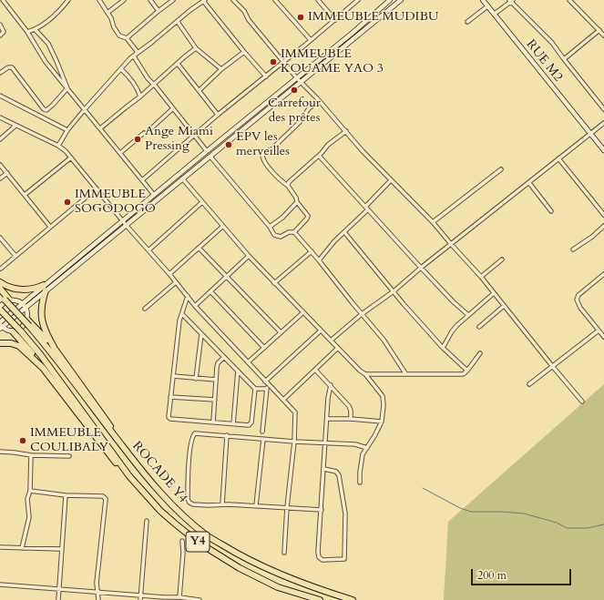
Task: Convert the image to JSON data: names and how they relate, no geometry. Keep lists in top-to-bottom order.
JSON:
{
  "streets": {
    "highway": ["ROCADE Y4", "Y4"],
    "main road": ["RUE M2"]
  },
  "places": [
    "IMMEUBLE MUDIBU",
    "IMMEUBLE KOUAME YAO 3",
    "Carrefour des prêtes",
    "Ange Miami Pressing",
    "EPV les merveilles",
    "IMMEUBLE SOGODOGO",
    "IMMEUBLE COULIBALY"
  ],
  "scale_bar": "200 m"
}
